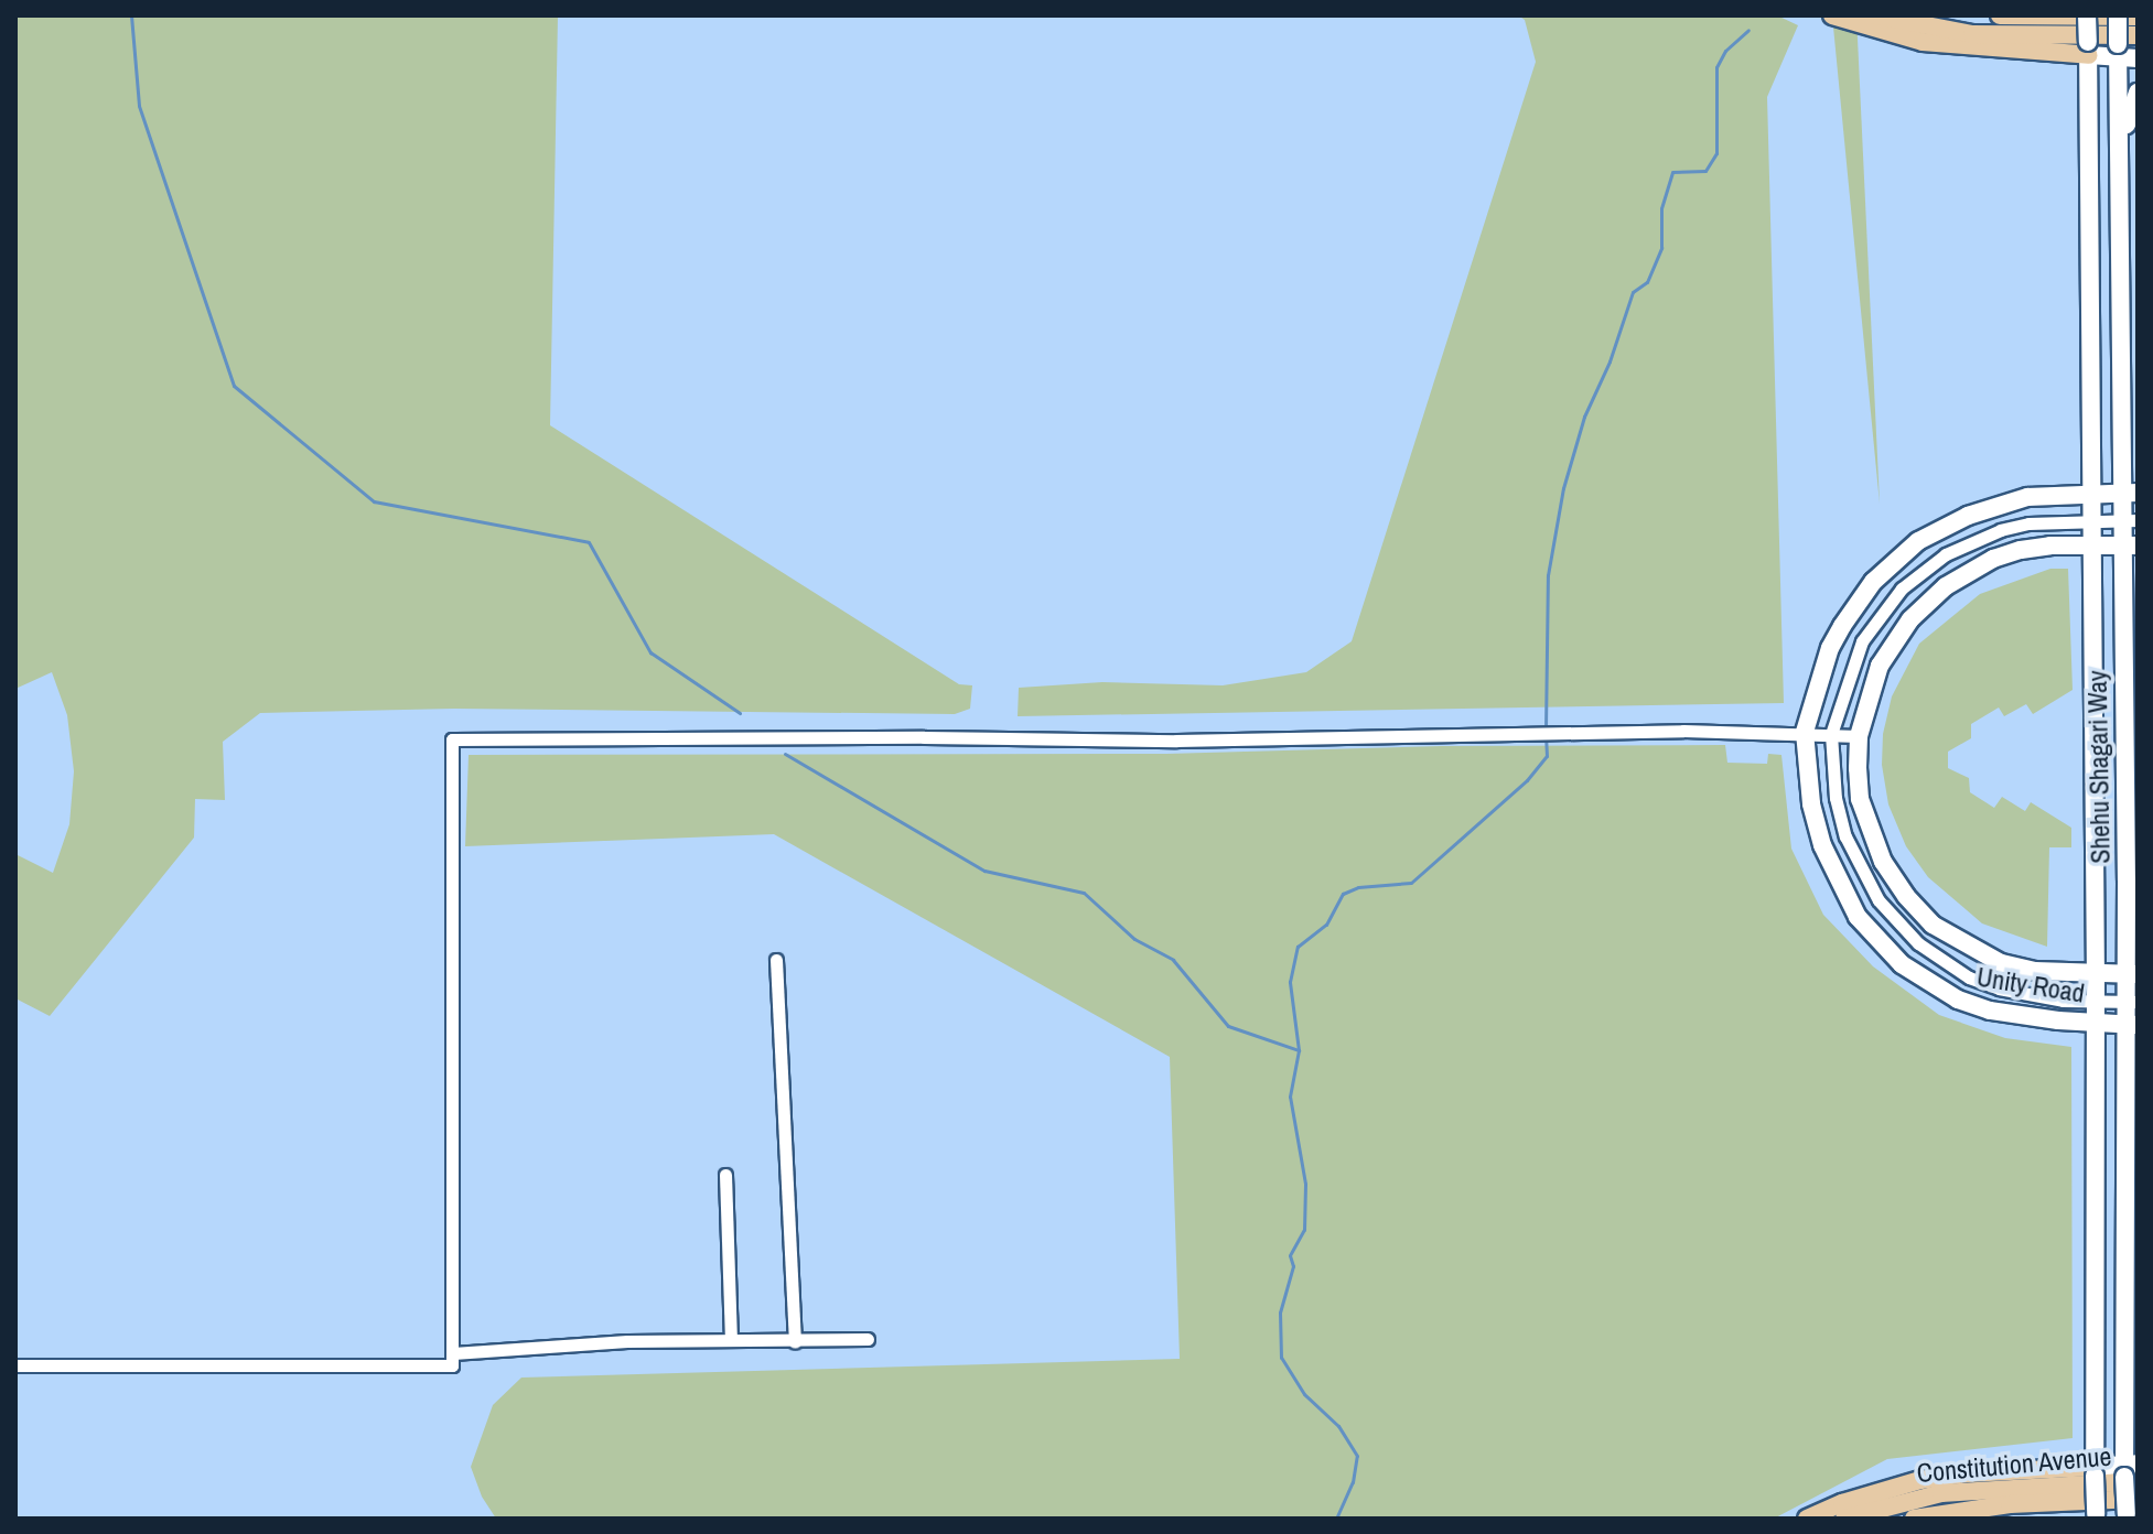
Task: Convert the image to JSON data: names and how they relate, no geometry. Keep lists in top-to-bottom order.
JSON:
{
  "streets": {
    "main road": ["Shehu Shagari Way", "Unity Road", "Constitution Avenue"]
  },
  "crossings": [
    ["Shehu Shagari Way", "Unity Road"],
    ["Shehu Shagari Way", "Constitution Avenue"]
  ]
}
